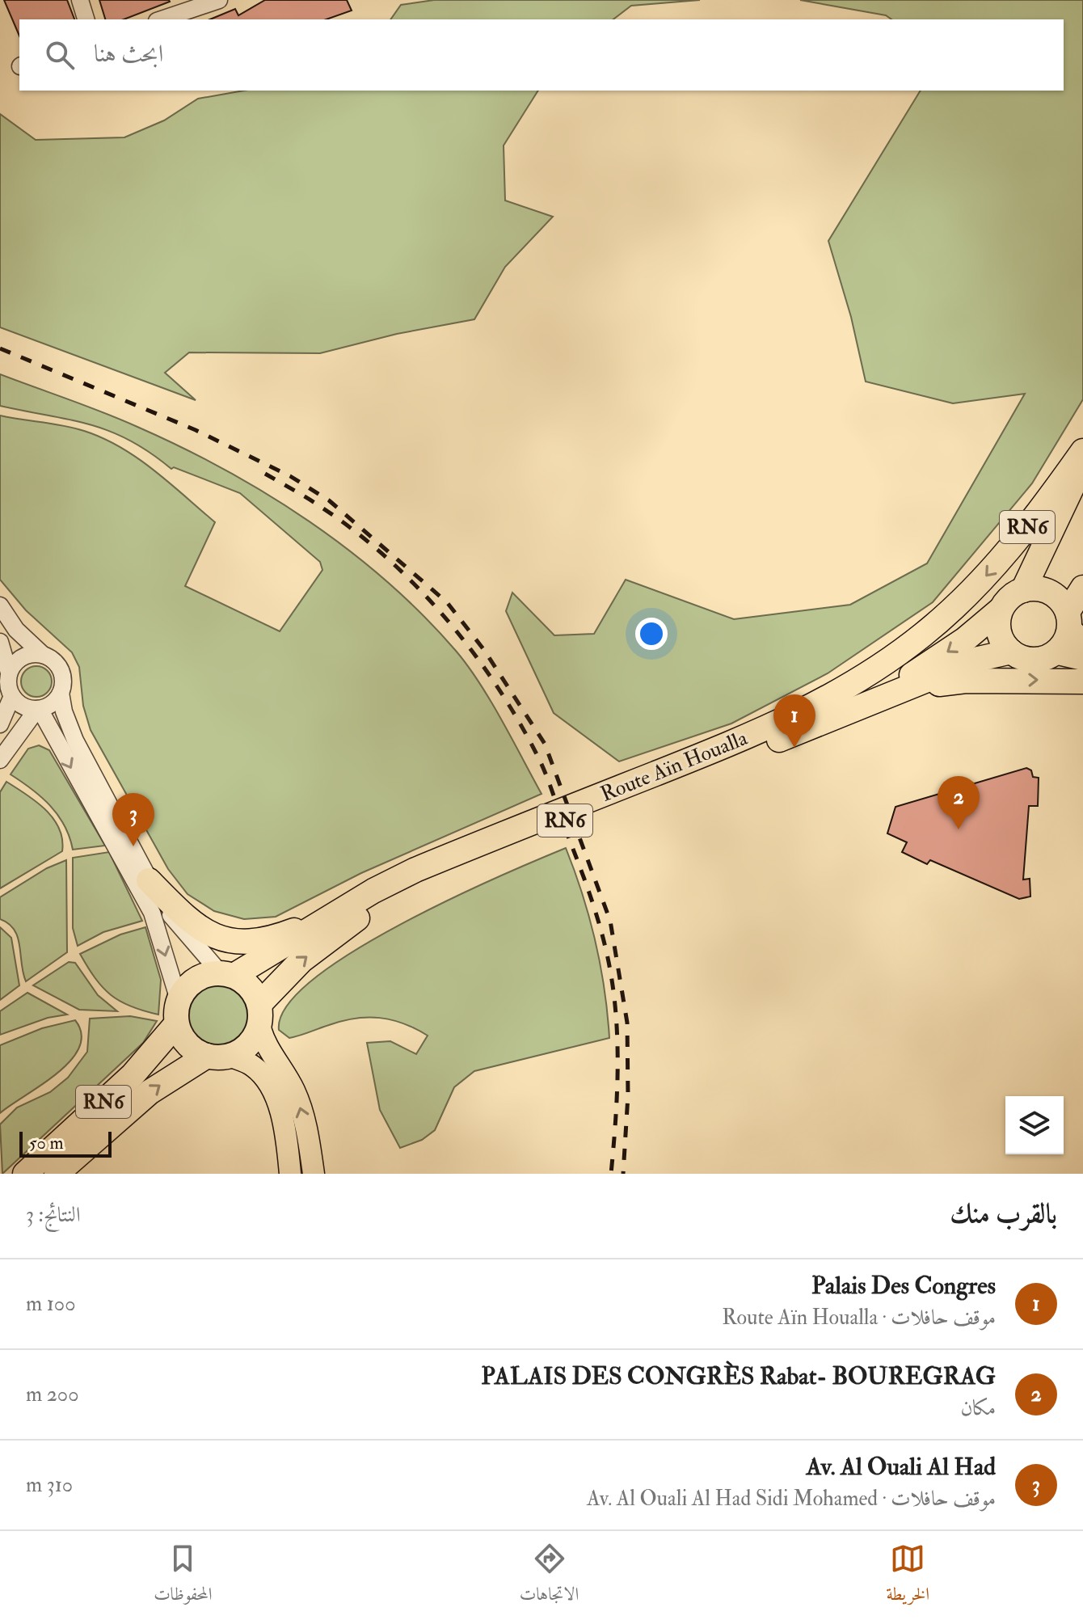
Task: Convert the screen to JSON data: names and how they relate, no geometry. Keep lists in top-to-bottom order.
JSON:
{
  "streets": {
    "highway": ["RN6", "Route Aïn Houalla"]
  },
  "crossings": [
    ["RN6", "Route Aïn Houalla"]
  ],
  "scale_bar": "50 m",
  "page": {
    "search": "ابحث هنا",
    "pins": ["1", "2", "3"],
    "scale": "50 m",
    "heading": ["بالقرب منك", "النتائج: 3"],
    "list": [
      {
        "mark": "1",
        "name": "Palais Des Congres",
        "note": "موقف حافلات · Route Aïn Houalla",
        "value": "100 m"
      },
      {
        "mark": "2",
        "name": "PALAIS DES CONGRÈS Rabat- BOUREGRAG",
        "note": "مكان",
        "value": "200 m"
      },
      {
        "mark": "3",
        "name": "Av. Al Ouali Al Had",
        "note": "موقف حافلات · Av. Al Ouali Al Had Sidi Mohamed",
        "value": "310 m"
      }
    ],
    "nav": ["الخريطة", "الاتجاهات", "المحفوظات"]
  }
}
